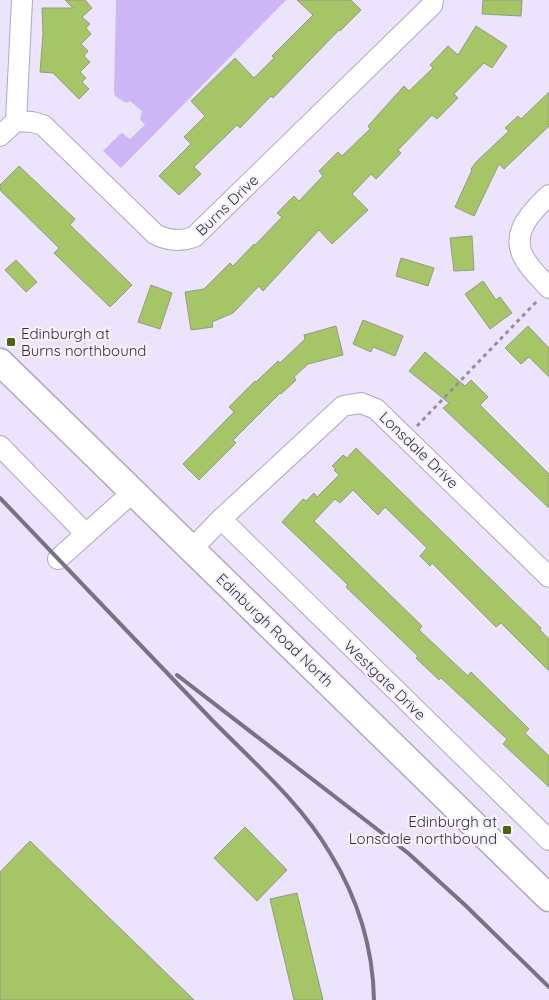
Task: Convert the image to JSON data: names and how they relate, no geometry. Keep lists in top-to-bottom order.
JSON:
{
  "streets": {
    "main road": ["Edinburgh Road North"],
    "street": ["Burns Drive", "Lonsdale Drive", "Westgate Drive"]
  },
  "crossings": [
    ["Lonsdale Drive", "Edinburgh Road North"],
    ["Lonsdale Drive", "Westgate Drive"]
  ],
  "places": {
    "transit": ["Edinburgh at Burns northbound", "Edinburgh at Lonsdale northbound"]
  }
}
